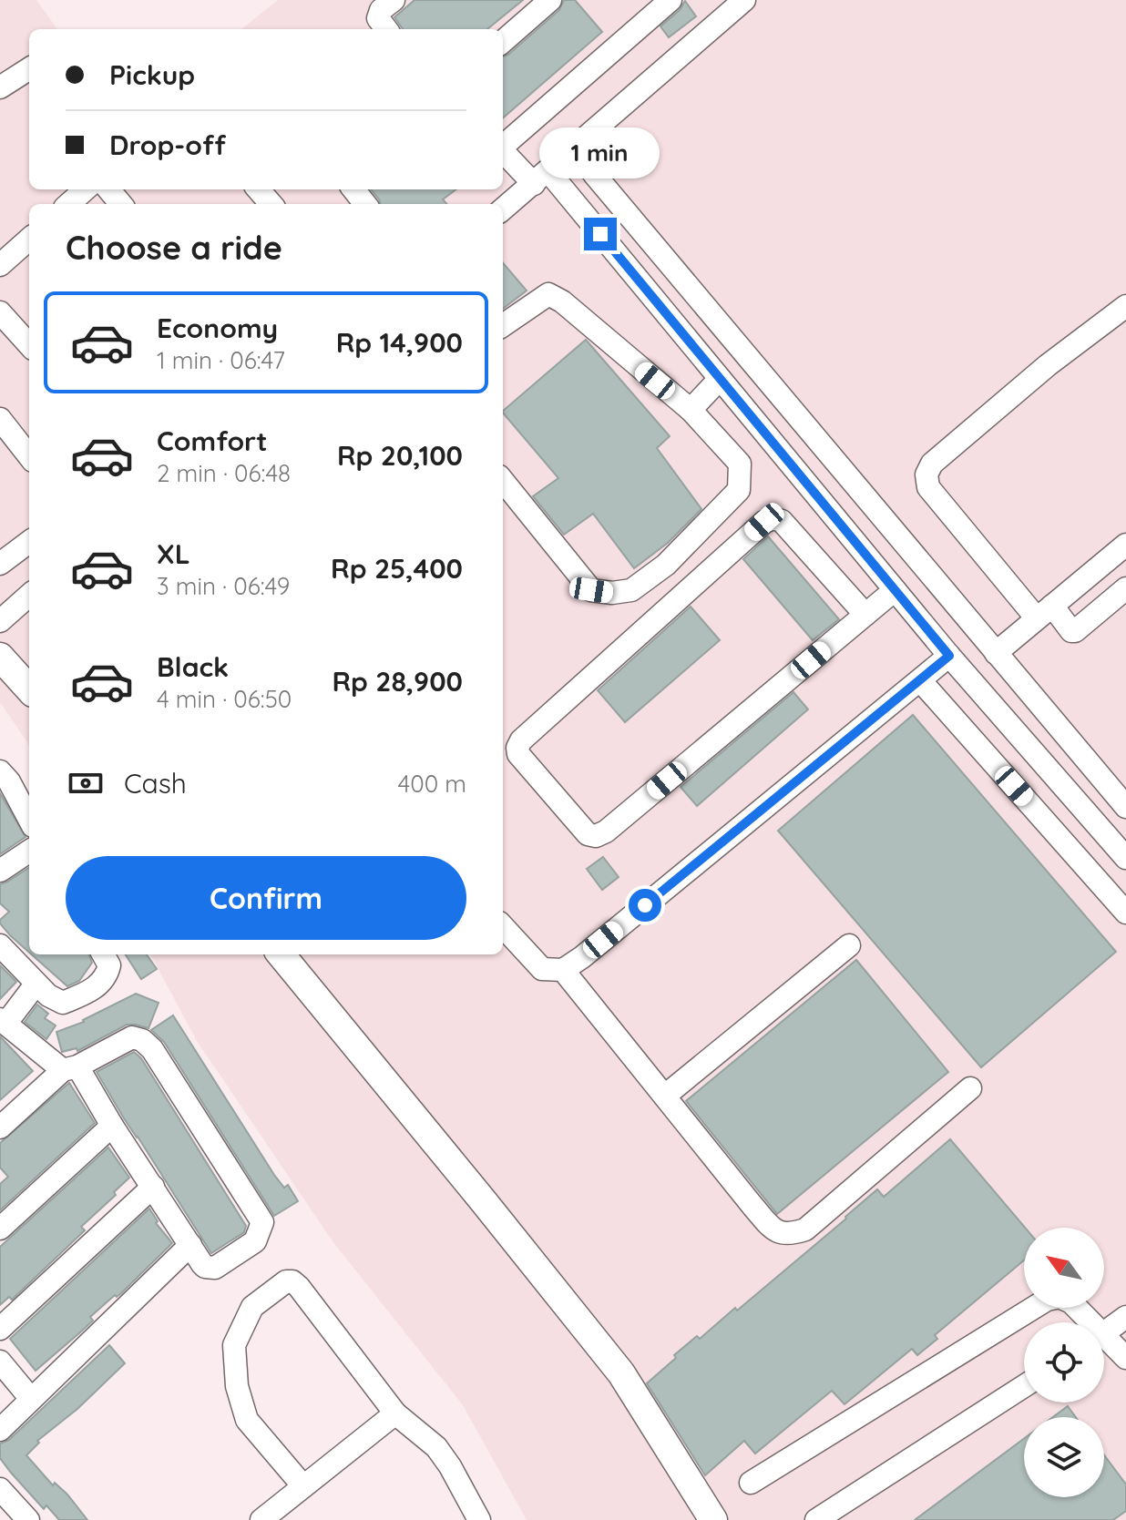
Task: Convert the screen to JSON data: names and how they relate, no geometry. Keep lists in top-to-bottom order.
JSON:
{
  "north": "top left",
  "page": {
    "banner": ["Pickup", "Drop-off"],
    "bubble": "1 min",
    "heading": "Choose a ride",
    "list": [
      {
        "name": "Economy",
        "note": "1 min · 06:47",
        "value": "Rp 14,900"
      },
      {
        "name": "Comfort",
        "note": "2 min · 06:48",
        "value": "Rp 20,100"
      },
      {
        "name": "XL",
        "note": "3 min · 06:49",
        "value": "Rp 25,400"
      },
      {
        "name": "Black",
        "note": "4 min · 06:50",
        "value": "Rp 28,900"
      }
    ],
    "pay": ["Cash", "400 m"],
    "buttons": "Confirm"
  }
}
